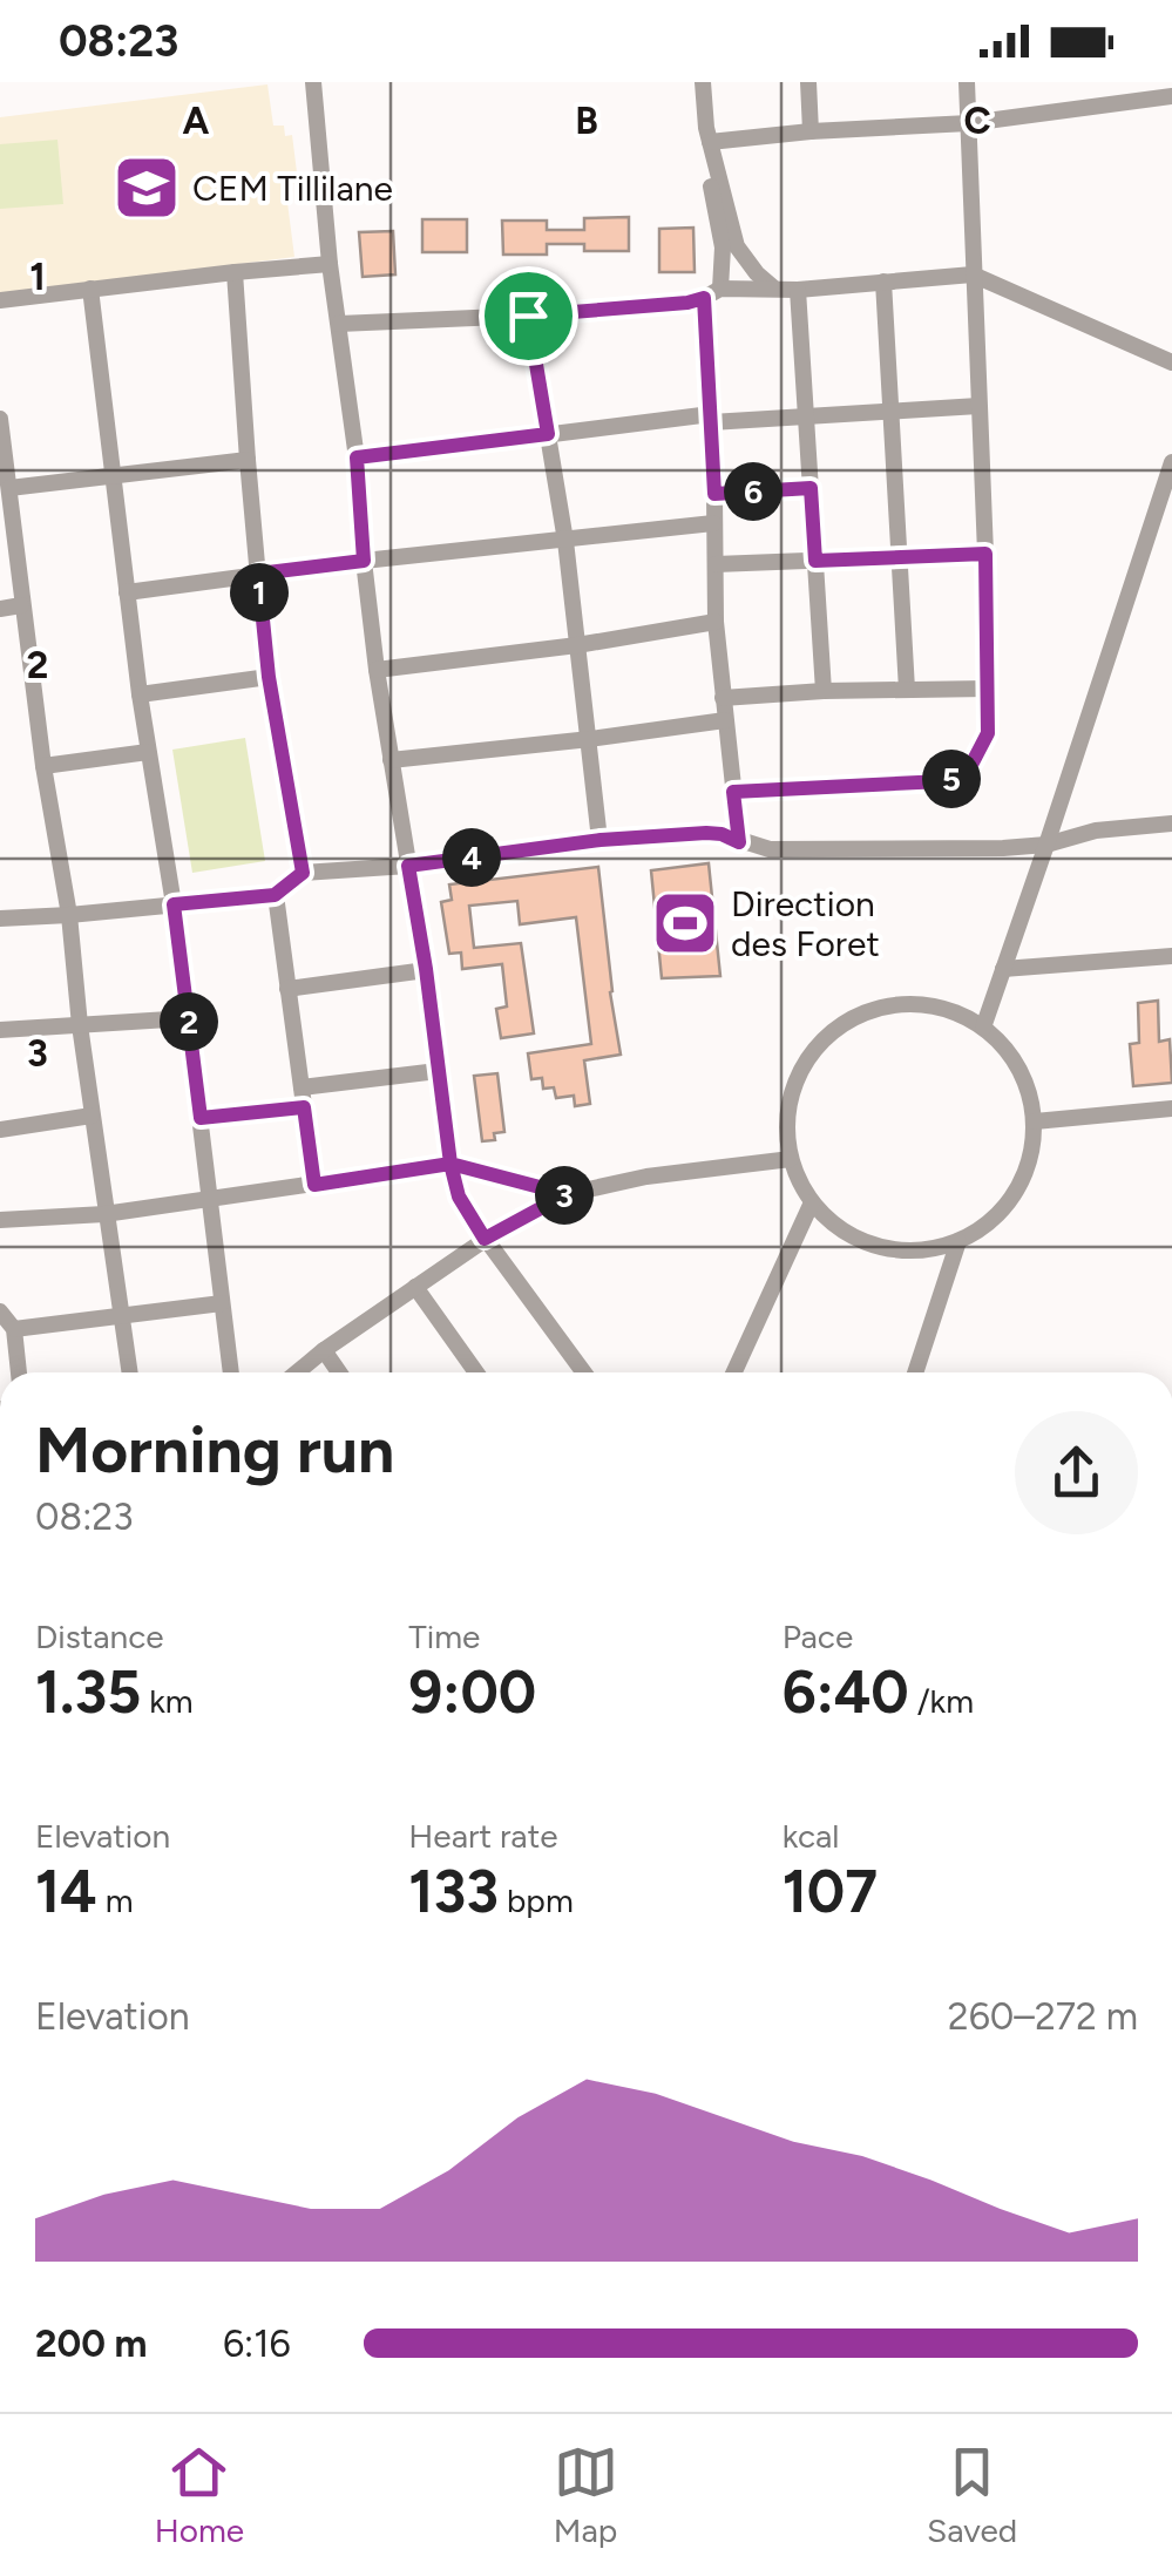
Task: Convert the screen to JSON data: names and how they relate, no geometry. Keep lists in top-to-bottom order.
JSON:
{
  "places": {
    "school or university": ["CEM Tillilane"],
    "sports": ["Direction des Foret"]
  },
  "page": {
    "status": "08:23",
    "pins": [
      "6",
      "1",
      "5",
      "4",
      "2",
      "3"
    ],
    "heading": ["Morning run", "08:23"],
    "stats": [
      ["Distance", "1.35 km"],
      ["Time", "9:00"],
      ["Pace", "6:40 /km"],
      ["Elevation", "14 m"],
      ["Heart rate", "133 bpm"],
      ["kcal", "107"]
    ],
    "chart": ["Elevation", "260–272 m"],
    "list": [
      {
        "name": "200 m",
        "note": "6:16"
      }
    ],
    "tabs": ["Home", "Map", "Saved"]
  },
  "grid": {
    "columns": ["A", "B", "C"],
    "rows": ["1", "2", "3"]
  }
}
